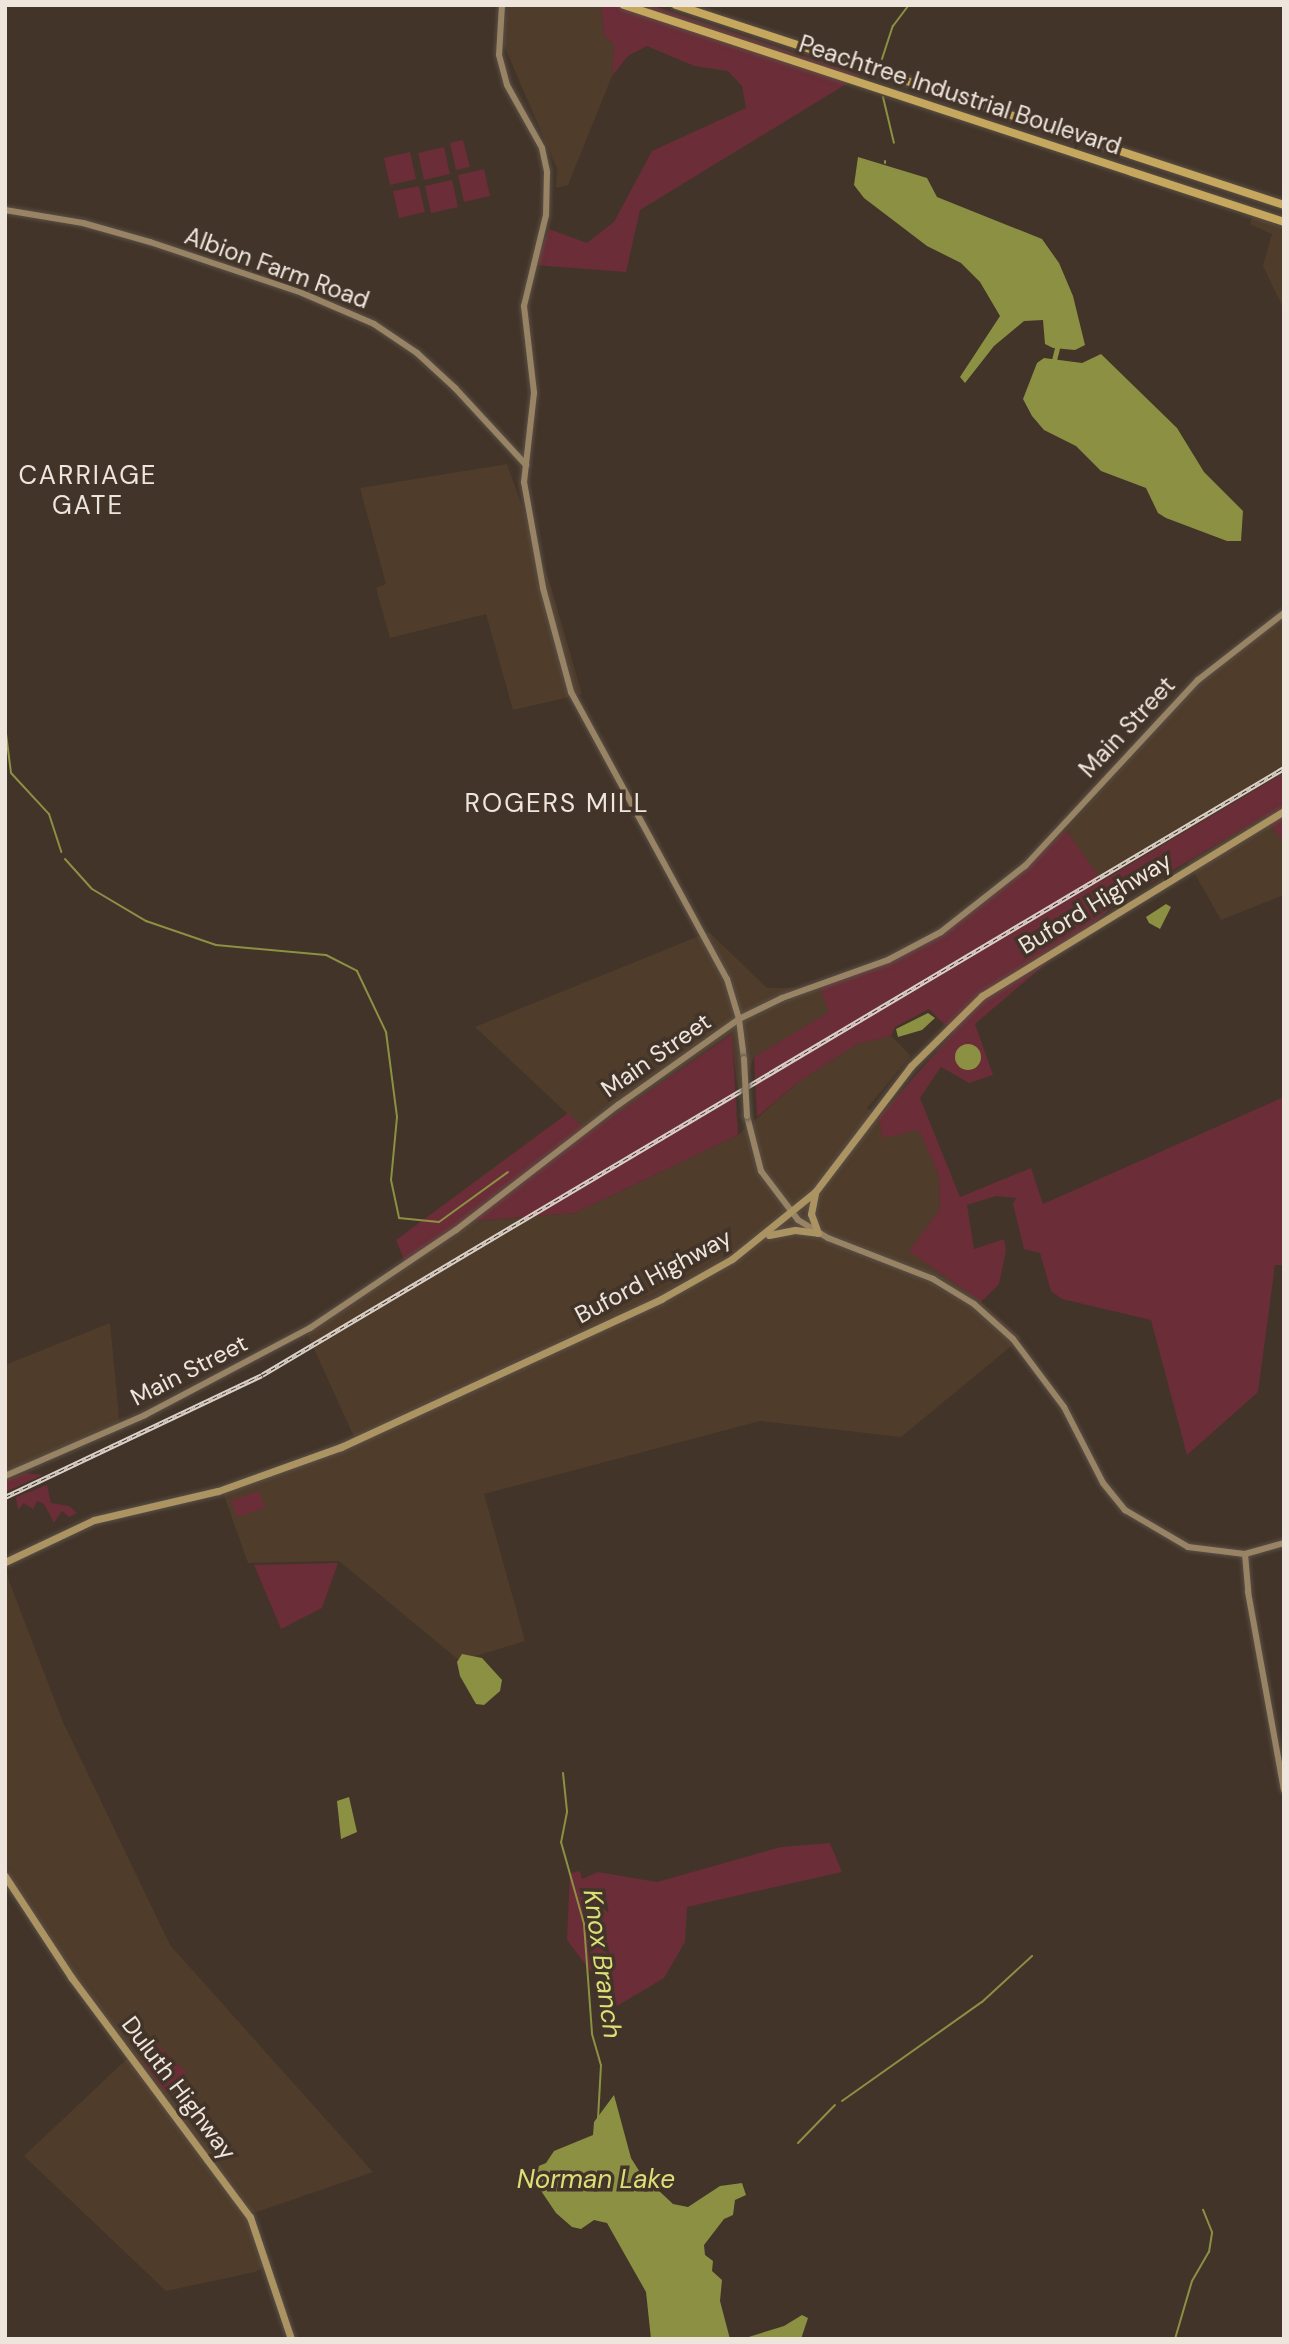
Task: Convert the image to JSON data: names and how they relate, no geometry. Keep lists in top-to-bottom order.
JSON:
{
  "streets": {
    "highway": ["Peachtree Industrial Boulevard"],
    "main road": ["Buford Highway", "Duluth Highway"],
    "street": ["Albion Farm Road", "Main Street"]
  },
  "districts": ["CARRIAGE GATE", "ROGERS MILL"],
  "water": ["Knox Branch", "Norman Lake"]
}
